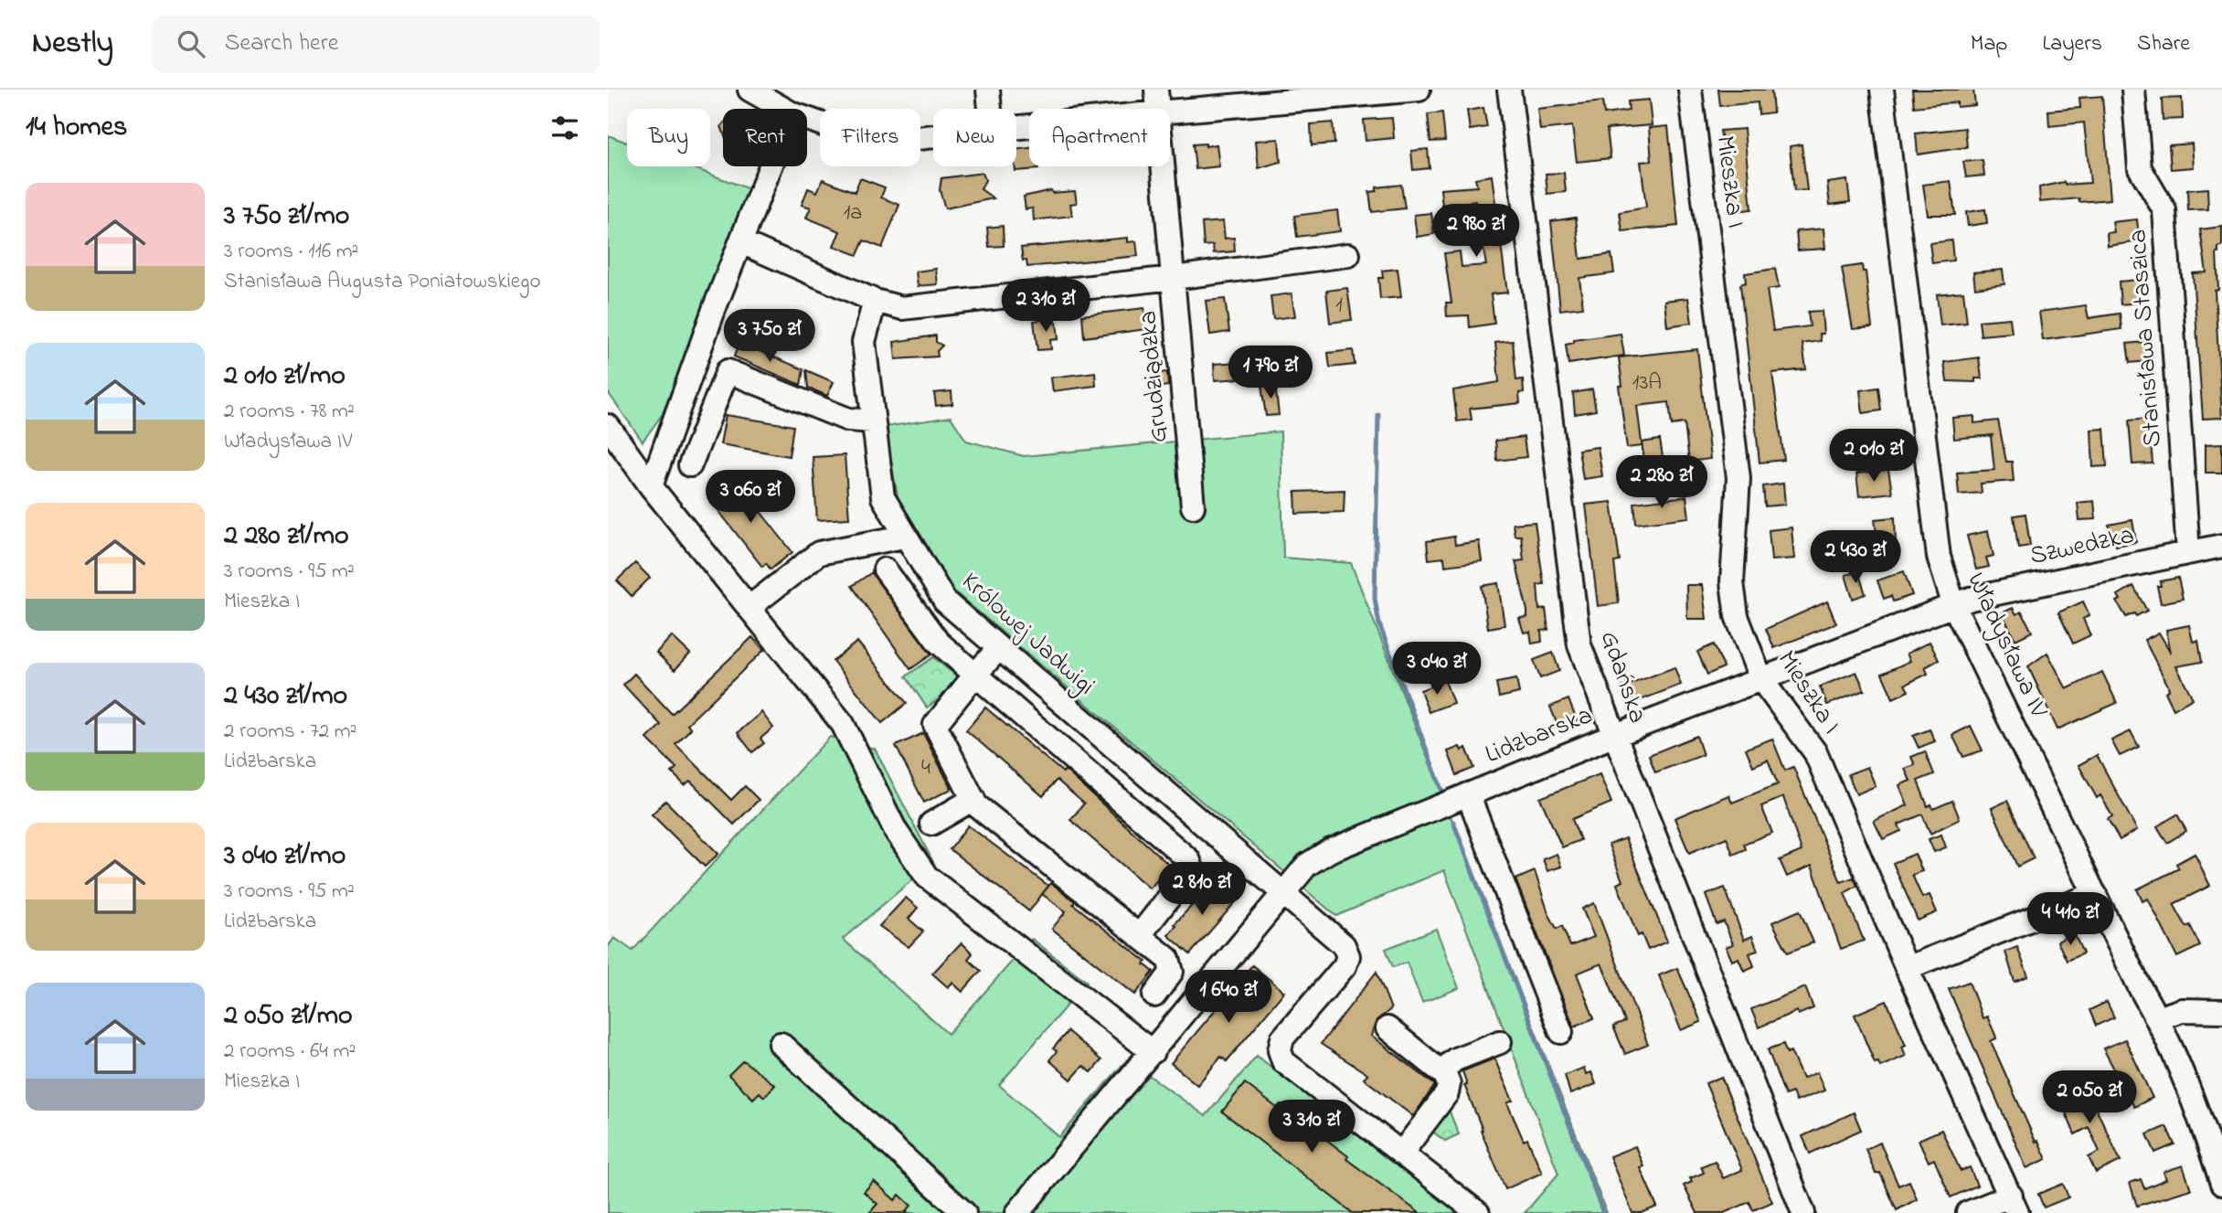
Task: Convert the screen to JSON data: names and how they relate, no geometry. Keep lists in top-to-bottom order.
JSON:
{
  "streets": {
    "street": [
      "Mieszka I",
      "Stanisława Staszica",
      "Grudziądzka",
      "Szwedzka",
      "Królowej Jadwigi",
      "Władysława IV",
      "Gdańska",
      "Lidzbarska"
    ]
  },
  "crossings": [
    ["Mieszka I", "Lidzbarska"],
    ["Stanisława Staszica", "Szwedzka"],
    ["Szwedzka", "Władysława IV"],
    ["Szwedzka", "Lidzbarska"],
    ["Królowej Jadwigi", "Lidzbarska"],
    ["Władysława IV", "Lidzbarska"],
    ["Gdańska", "Lidzbarska"]
  ],
  "house_numbers": [
    "1a",
    "1",
    "13A",
    "4"
  ],
  "page": {
    "header": "Nestly",
    "search": "Search here",
    "nav": ["Map", "Layers", "Share"],
    "heading": "14 homes",
    "chip": [
      "Buy",
      "Rent",
      "Filters",
      "New",
      "Apartment"
    ],
    "list": [
      {
        "name": "3 750 zł/mo",
        "note": "3 rooms · 116 m² · Stanisława Augusta Poniatowskiego"
      },
      {
        "name": "2 010 zł/mo",
        "note": "2 rooms · 78 m² · Władysława IV"
      },
      {
        "name": "2 280 zł/mo",
        "note": "3 rooms · 95 m² · Mieszka I"
      },
      {
        "name": "2 430 zł/mo",
        "note": "2 rooms · 72 m² · Lidzbarska"
      },
      {
        "name": "3 040 zł/mo",
        "note": "3 rooms · 95 m² · Lidzbarska"
      },
      {
        "name": "2 050 zł/mo",
        "note": "2 rooms · 64 m² · Mieszka I"
      }
    ],
    "price": [
      "2 980 zł",
      "2 310 zł",
      "3 750 zł",
      "1 790 zł",
      "2 010 zł",
      "2 280 zł",
      "3 060 zł",
      "2 430 zł",
      "3 040 zł",
      "2 810 zł",
      "4 410 zł",
      "1 640 zł",
      "2 050 zł",
      "3 310 zł"
    ]
  }
}
